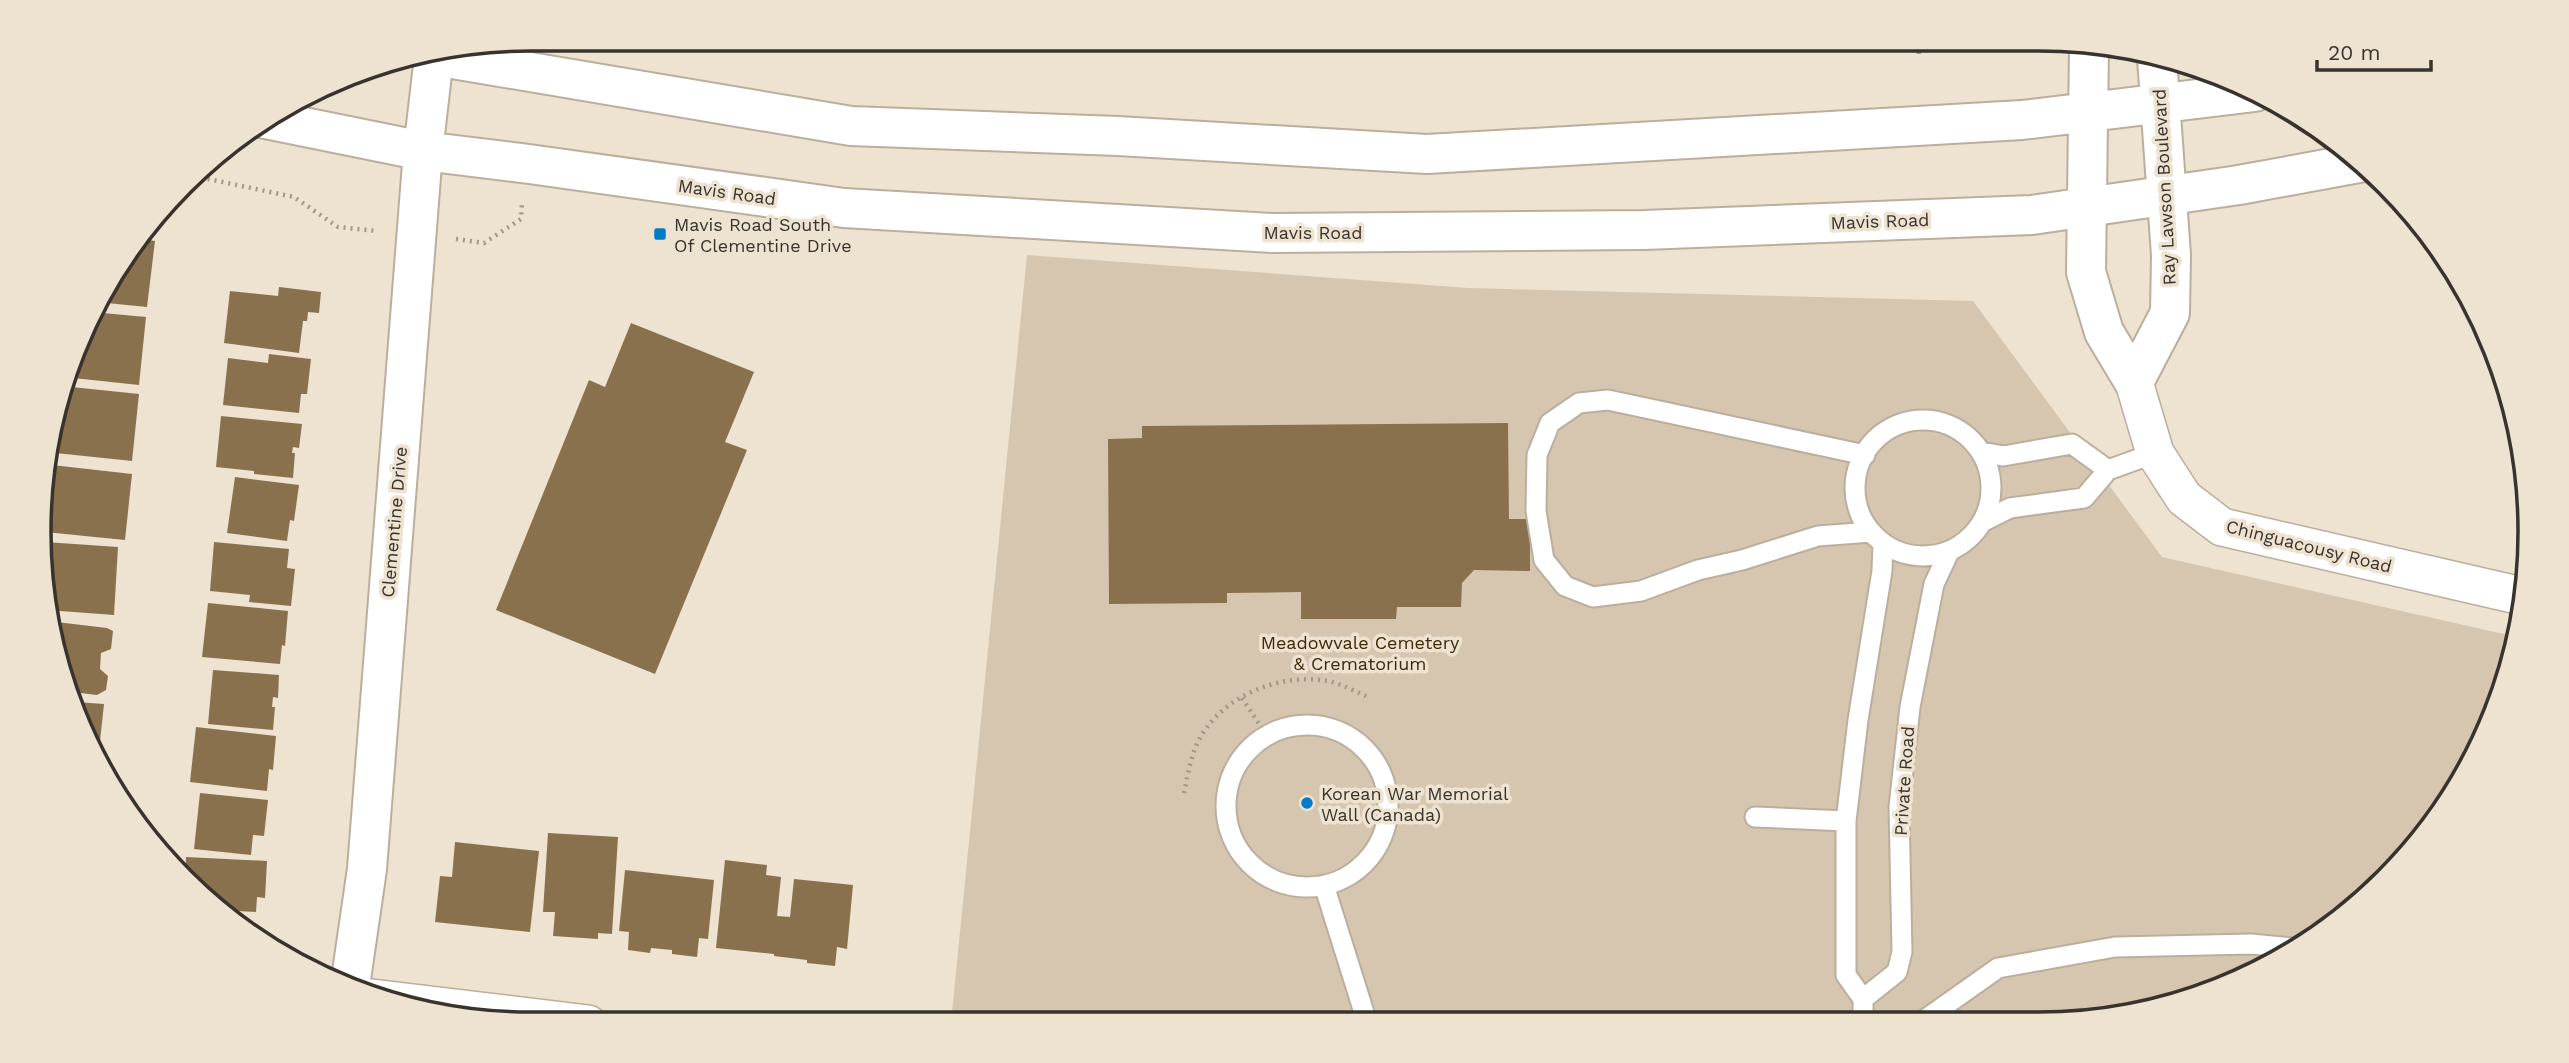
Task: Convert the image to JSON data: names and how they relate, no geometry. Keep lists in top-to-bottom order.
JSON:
{
  "streets": {
    "main road": ["Ray Lawson Boulevard", "Mavis Road", "Clementine Drive"],
    "street": ["Chinguacousy Road"],
    "lane": ["Private Road"]
  },
  "crossings": [
    ["Ray Lawson Boulevard", "Mavis Road"],
    ["Ray Lawson Boulevard", "Chinguacousy Road"],
    ["Mavis Road", "Clementine Drive"]
  ],
  "parks": ["Meadowvale Cemetery & Crematorium"],
  "places": {
    "transit": ["Mavis Road South Of Clementine Drive"],
    "other": ["Korean War Memorial Wall (Canada)"]
  },
  "scale_bar": "20 m"
}
